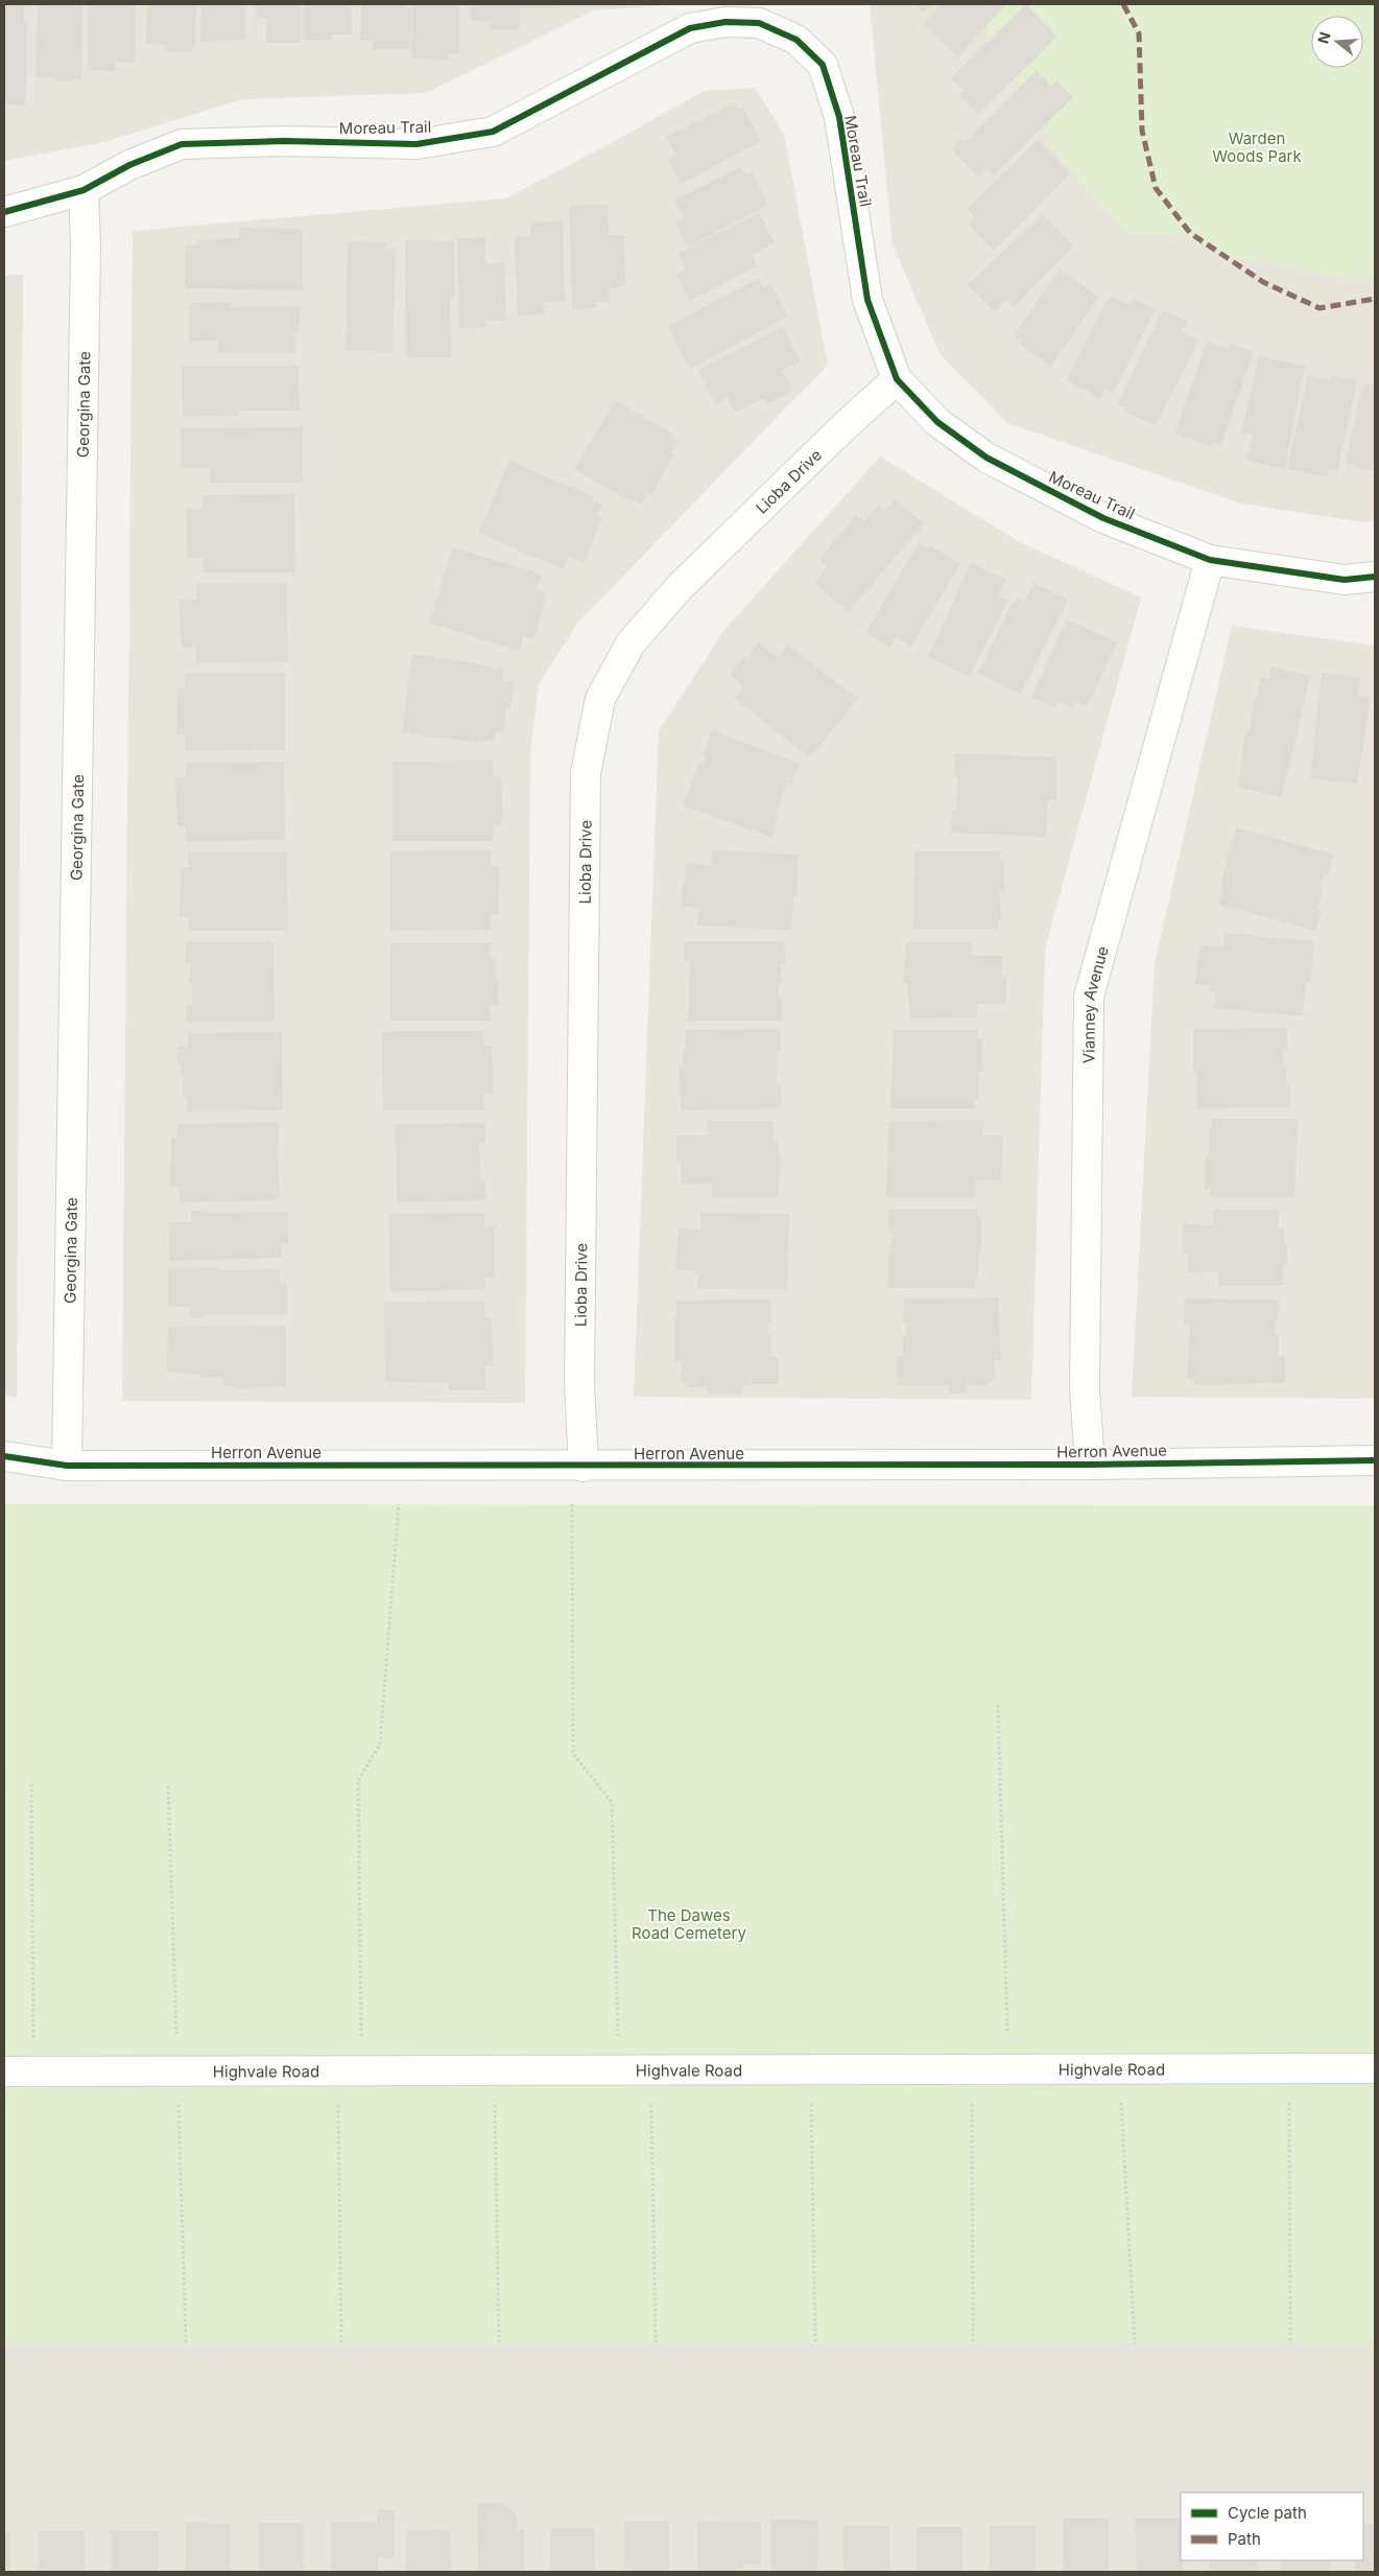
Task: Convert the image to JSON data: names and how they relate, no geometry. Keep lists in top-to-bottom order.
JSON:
{
  "streets": {
    "street": [
      "Moreau Trail",
      "Georgina Gate",
      "Lioba Drive",
      "Vianney Avenue",
      "Herron Avenue",
      "Highvale Road"
    ]
  },
  "crossings": [
    ["Moreau Trail", "Georgina Gate"],
    ["Moreau Trail", "Lioba Drive"],
    ["Moreau Trail", "Vianney Avenue"],
    ["Georgina Gate", "Herron Avenue"],
    ["Lioba Drive", "Herron Avenue"],
    ["Vianney Avenue", "Herron Avenue"]
  ],
  "parks": ["Warden Woods Park", "The Dawes Road Cemetery"],
  "legend": ["Cycle path", "Path"],
  "north": "left"
}
